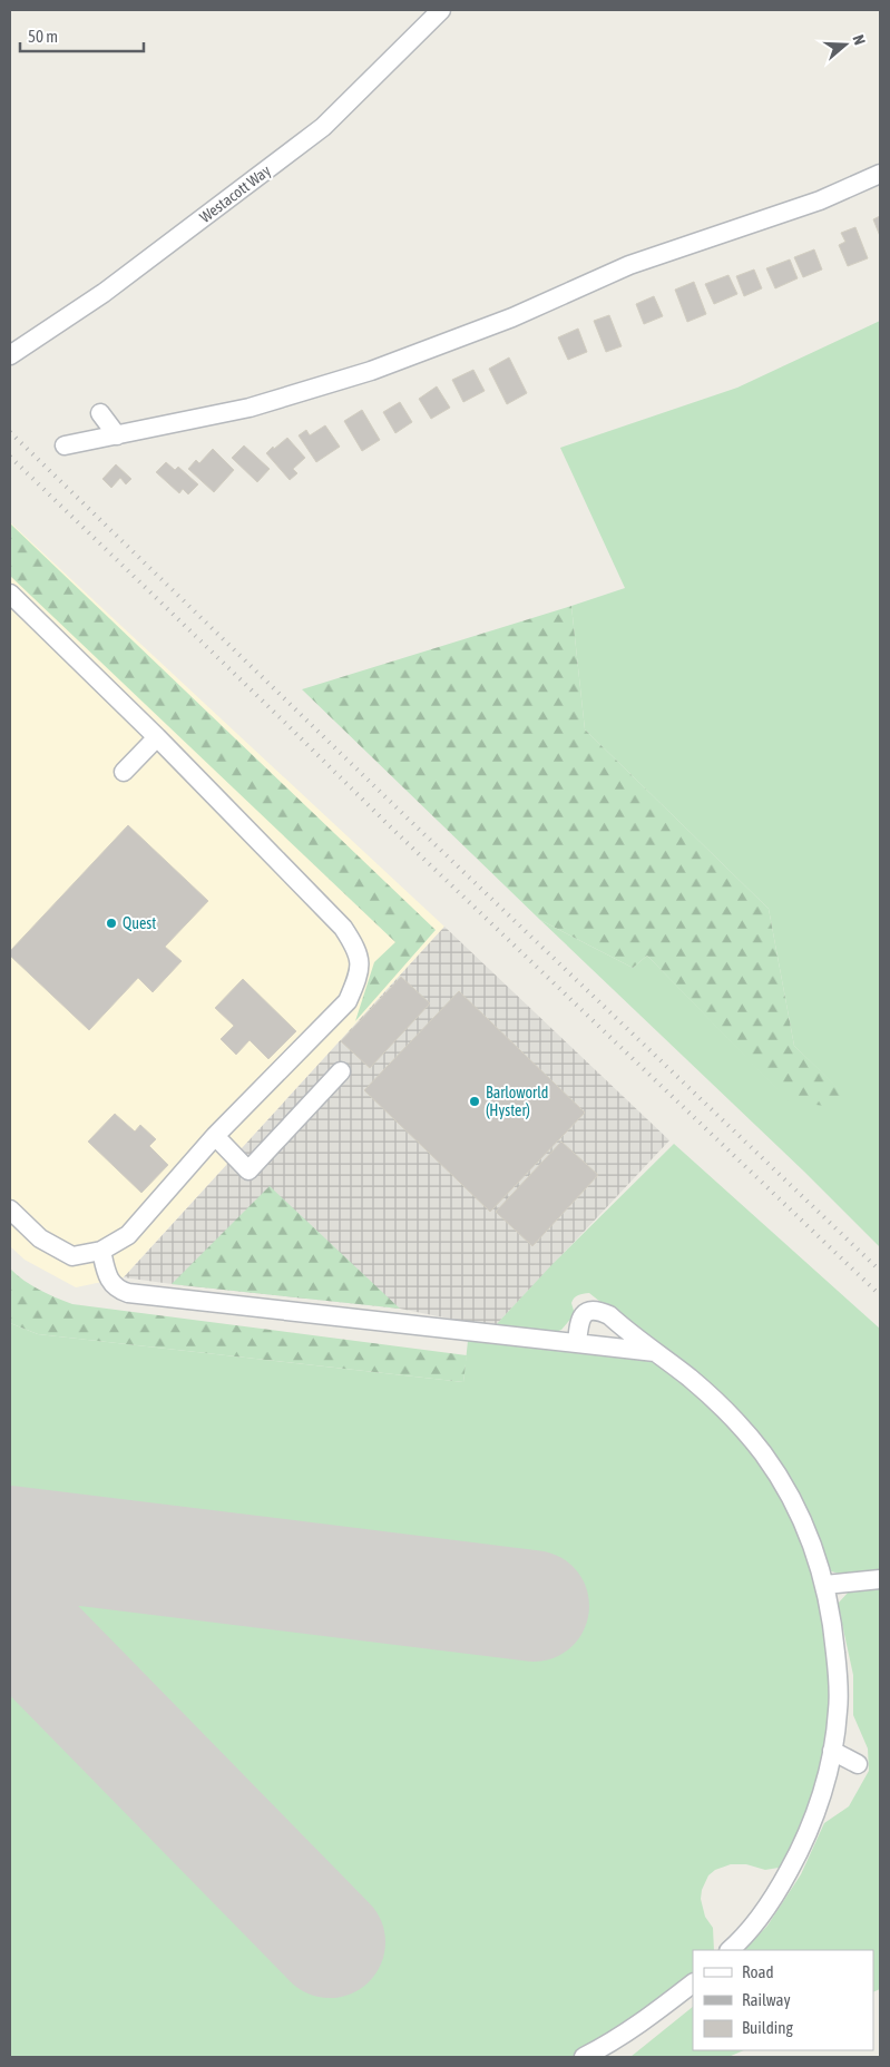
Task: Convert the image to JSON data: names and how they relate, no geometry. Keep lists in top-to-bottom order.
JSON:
{
  "streets": {
    "street": ["Westacott Way"]
  },
  "places": ["Quest", "Barloworld (Hyster)"],
  "legend": ["Road", "Railway", "Building"],
  "scale_bar": "50 m",
  "north": "right"
}
